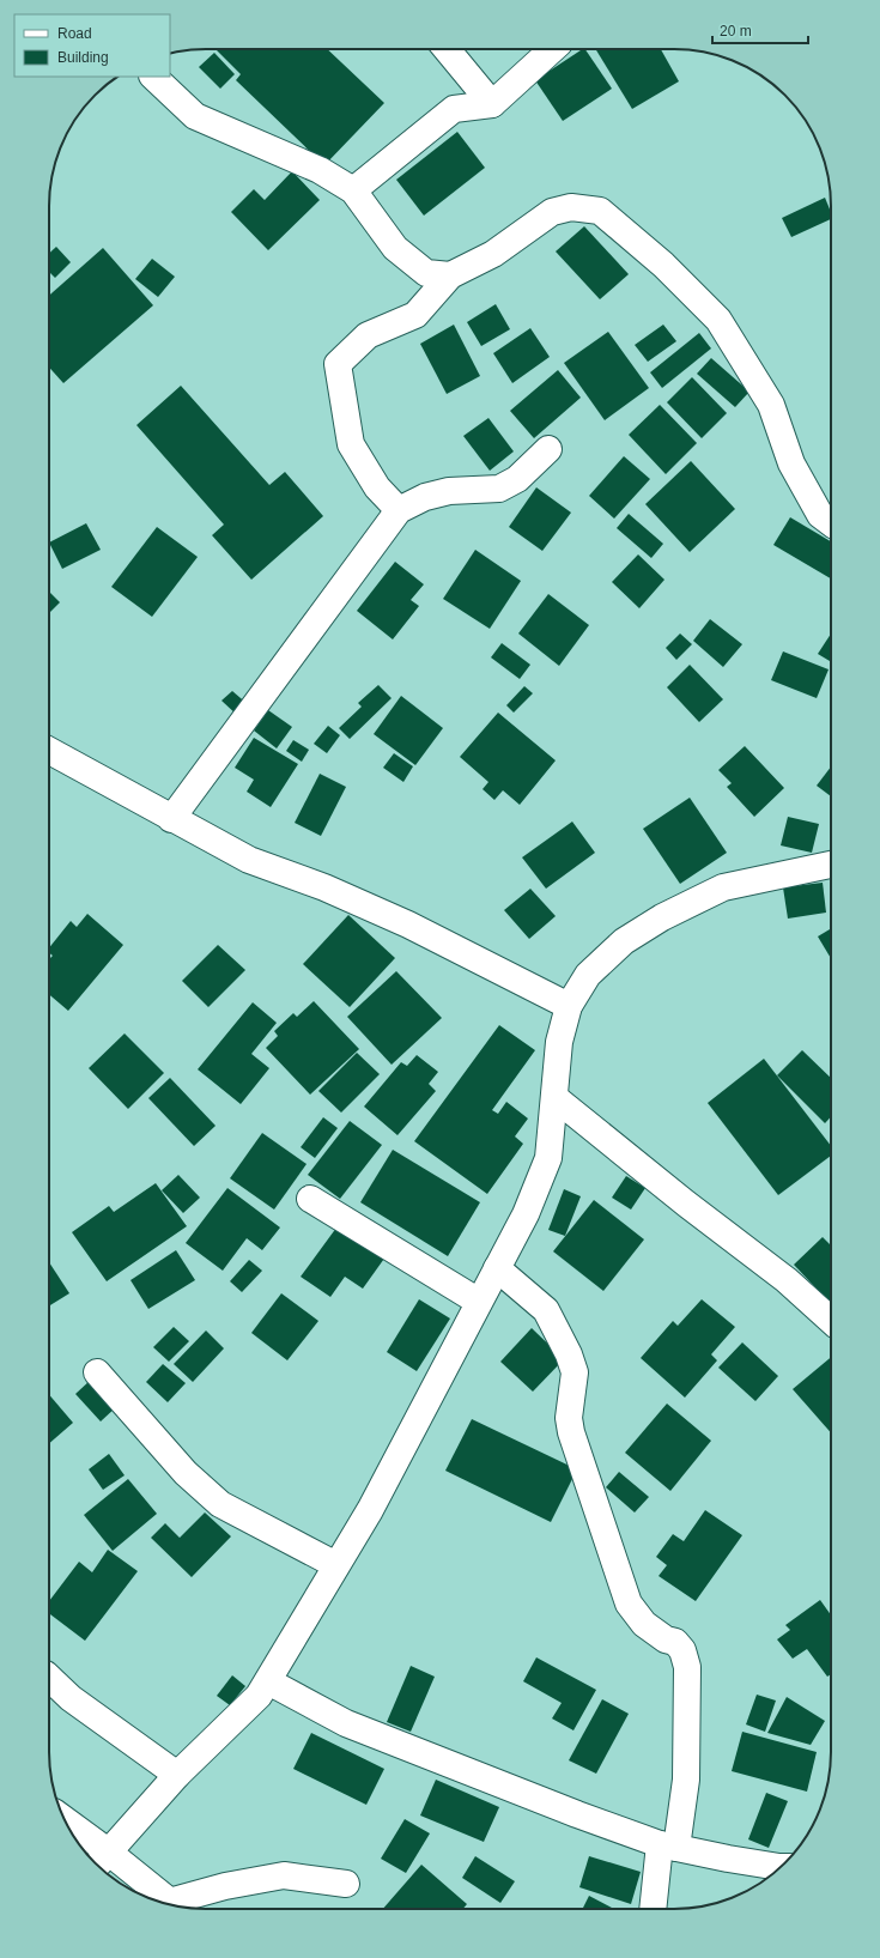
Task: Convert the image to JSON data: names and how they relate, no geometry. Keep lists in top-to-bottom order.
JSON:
{
  "legend": ["Road", "Building"],
  "scale_bar": "20 m"
}
